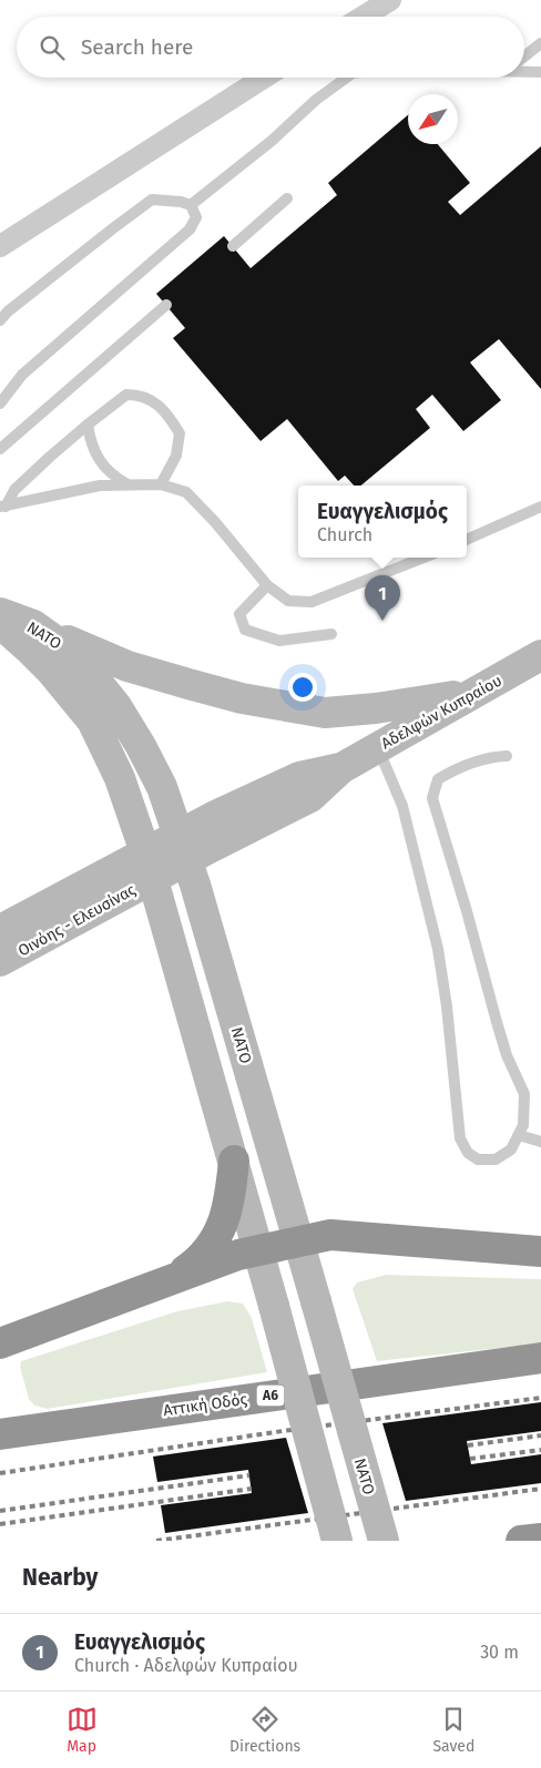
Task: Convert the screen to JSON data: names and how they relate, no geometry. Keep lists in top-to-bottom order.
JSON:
{
  "streets": {
    "highway": ["Α6", "Αττική Οδός"],
    "main road": ["ΝΑΤΟ", "Αδελφών Κυπραίου", "Οινόης - Ελευσίνας"]
  },
  "crossings": [
    ["ΝΑΤΟ", "Αδελφών Κυπραίου"],
    ["ΝΑΤΟ", "Οινόης - Ελευσίνας"],
    ["Αδελφών Κυπραίου", "Οινόης - Ελευσίνας"]
  ],
  "north": "bottom left",
  "page": {
    "search": "Search here",
    "popup": ["Ευαγγελισμός", "Church"],
    "pins": "1",
    "heading": "Nearby",
    "list": [
      {
        "mark": "1",
        "name": "Ευαγγελισμός",
        "note": "Church · Αδελφών Κυπραίου",
        "value": "30 m"
      }
    ],
    "nav": ["Map", "Directions", "Saved"]
  }
}
